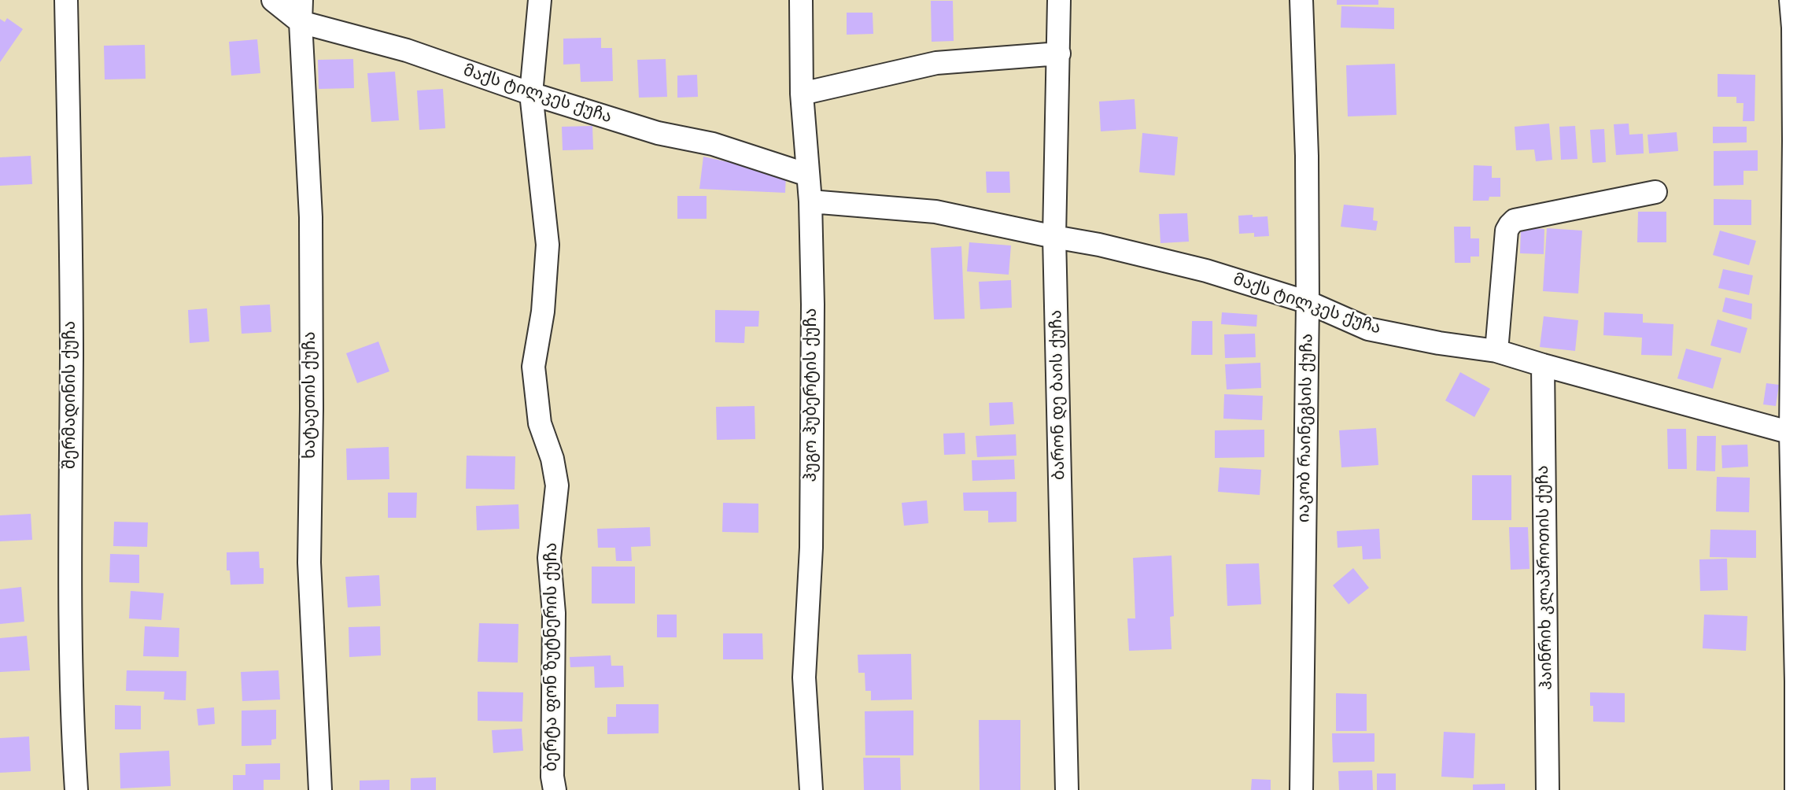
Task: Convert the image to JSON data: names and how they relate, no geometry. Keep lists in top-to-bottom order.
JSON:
{
  "streets": {
    "street": [
      "მაქს ტილკეს ქუჩა",
      "შერმადინის ქუჩა",
      "ხატაეთის ქუჩა",
      "ჰუგო ჰუბერტის ქუჩა",
      "ბარონ დე ბაის ქუჩა",
      "იაკობ რაინეგსის ქუჩა",
      "ჰაინრიხ კლაპროთის ქუჩა",
      "ბერტა ფონ ზუტნერის ქუჩა"
    ]
  },
  "crossings": [
    ["მაქს ტილკეს ქუჩა", "ხატაეთის ქუჩა"],
    ["მაქს ტილკეს ქუჩა", "ჰუგო ჰუბერტის ქუჩა"],
    ["მაქს ტილკეს ქუჩა", "ბარონ დე ბაის ქუჩა"],
    ["მაქს ტილკეს ქუჩა", "იაკობ რაინეგსის ქუჩა"],
    ["მაქს ტილკეს ქუჩა", "ჰაინრიხ კლაპროთის ქუჩა"],
    ["მაქს ტილკეს ქუჩა", "ბერტა ფონ ზუტნერის ქუჩა"]
  ]
}
